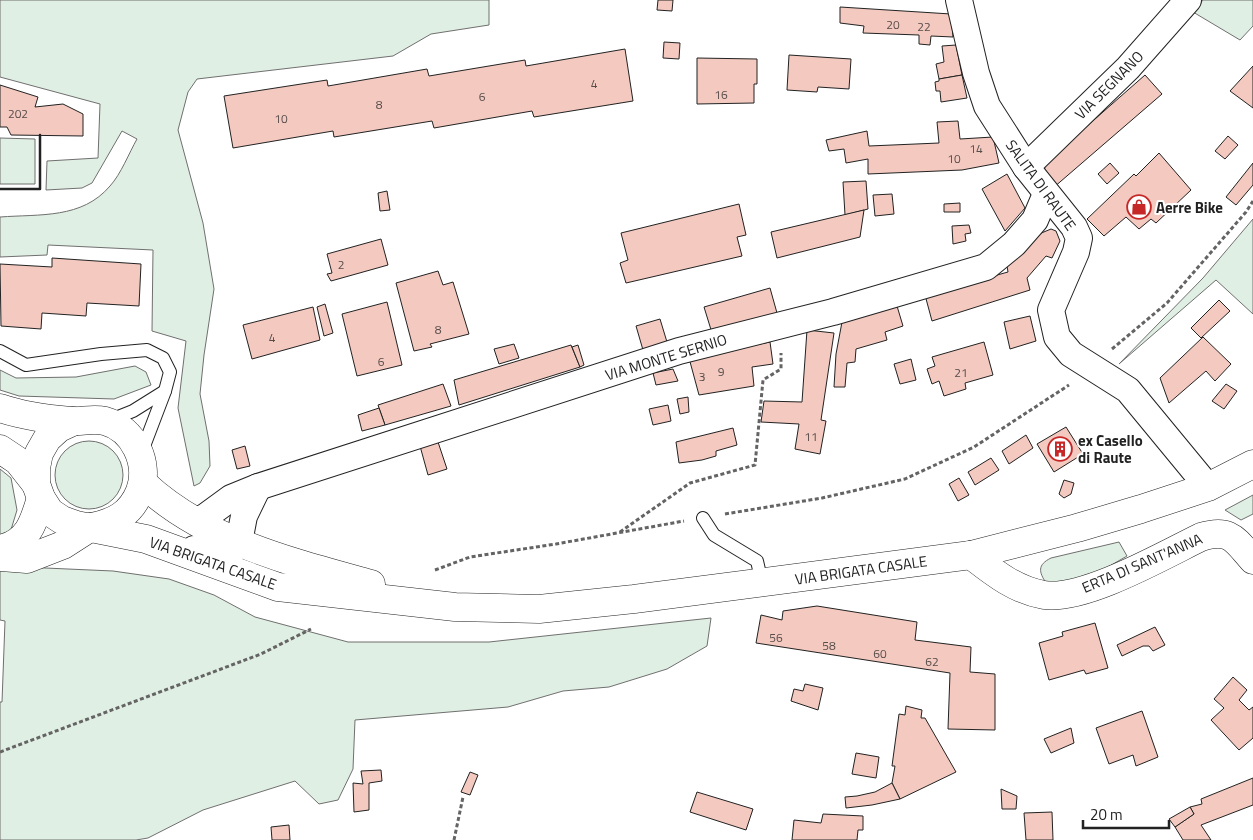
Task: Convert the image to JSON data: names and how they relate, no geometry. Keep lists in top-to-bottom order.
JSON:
{
  "streets": {
    "main road": ["VIA BRIGATA CASALE", "ERTA DI SANT'ANNA"],
    "street": ["VIA SEGNANO", "SALITA DI RAUTE", "VIA MONTE SERNIO"]
  },
  "crossings": [
    ["VIA SEGNANO", "SALITA DI RAUTE"],
    ["SALITA DI RAUTE", "VIA MONTE SERNIO"],
    ["SALITA DI RAUTE", "VIA BRIGATA CASALE"],
    ["VIA MONTE SERNIO", "VIA BRIGATA CASALE"],
    ["VIA BRIGATA CASALE", "ERTA DI SANT'ANNA"]
  ],
  "places": {
    "shop": ["Aerre Bike"],
    "building": ["ex Casello di Raute"]
  },
  "house_numbers": [
    "20",
    "22",
    "4",
    "16",
    "6",
    "8",
    "202",
    "10",
    "14",
    "10",
    "2",
    "8",
    "4",
    "6",
    "9",
    "21",
    "3",
    "11",
    "56",
    "58",
    "60",
    "62"
  ],
  "scale_bar": "20 m"
}
